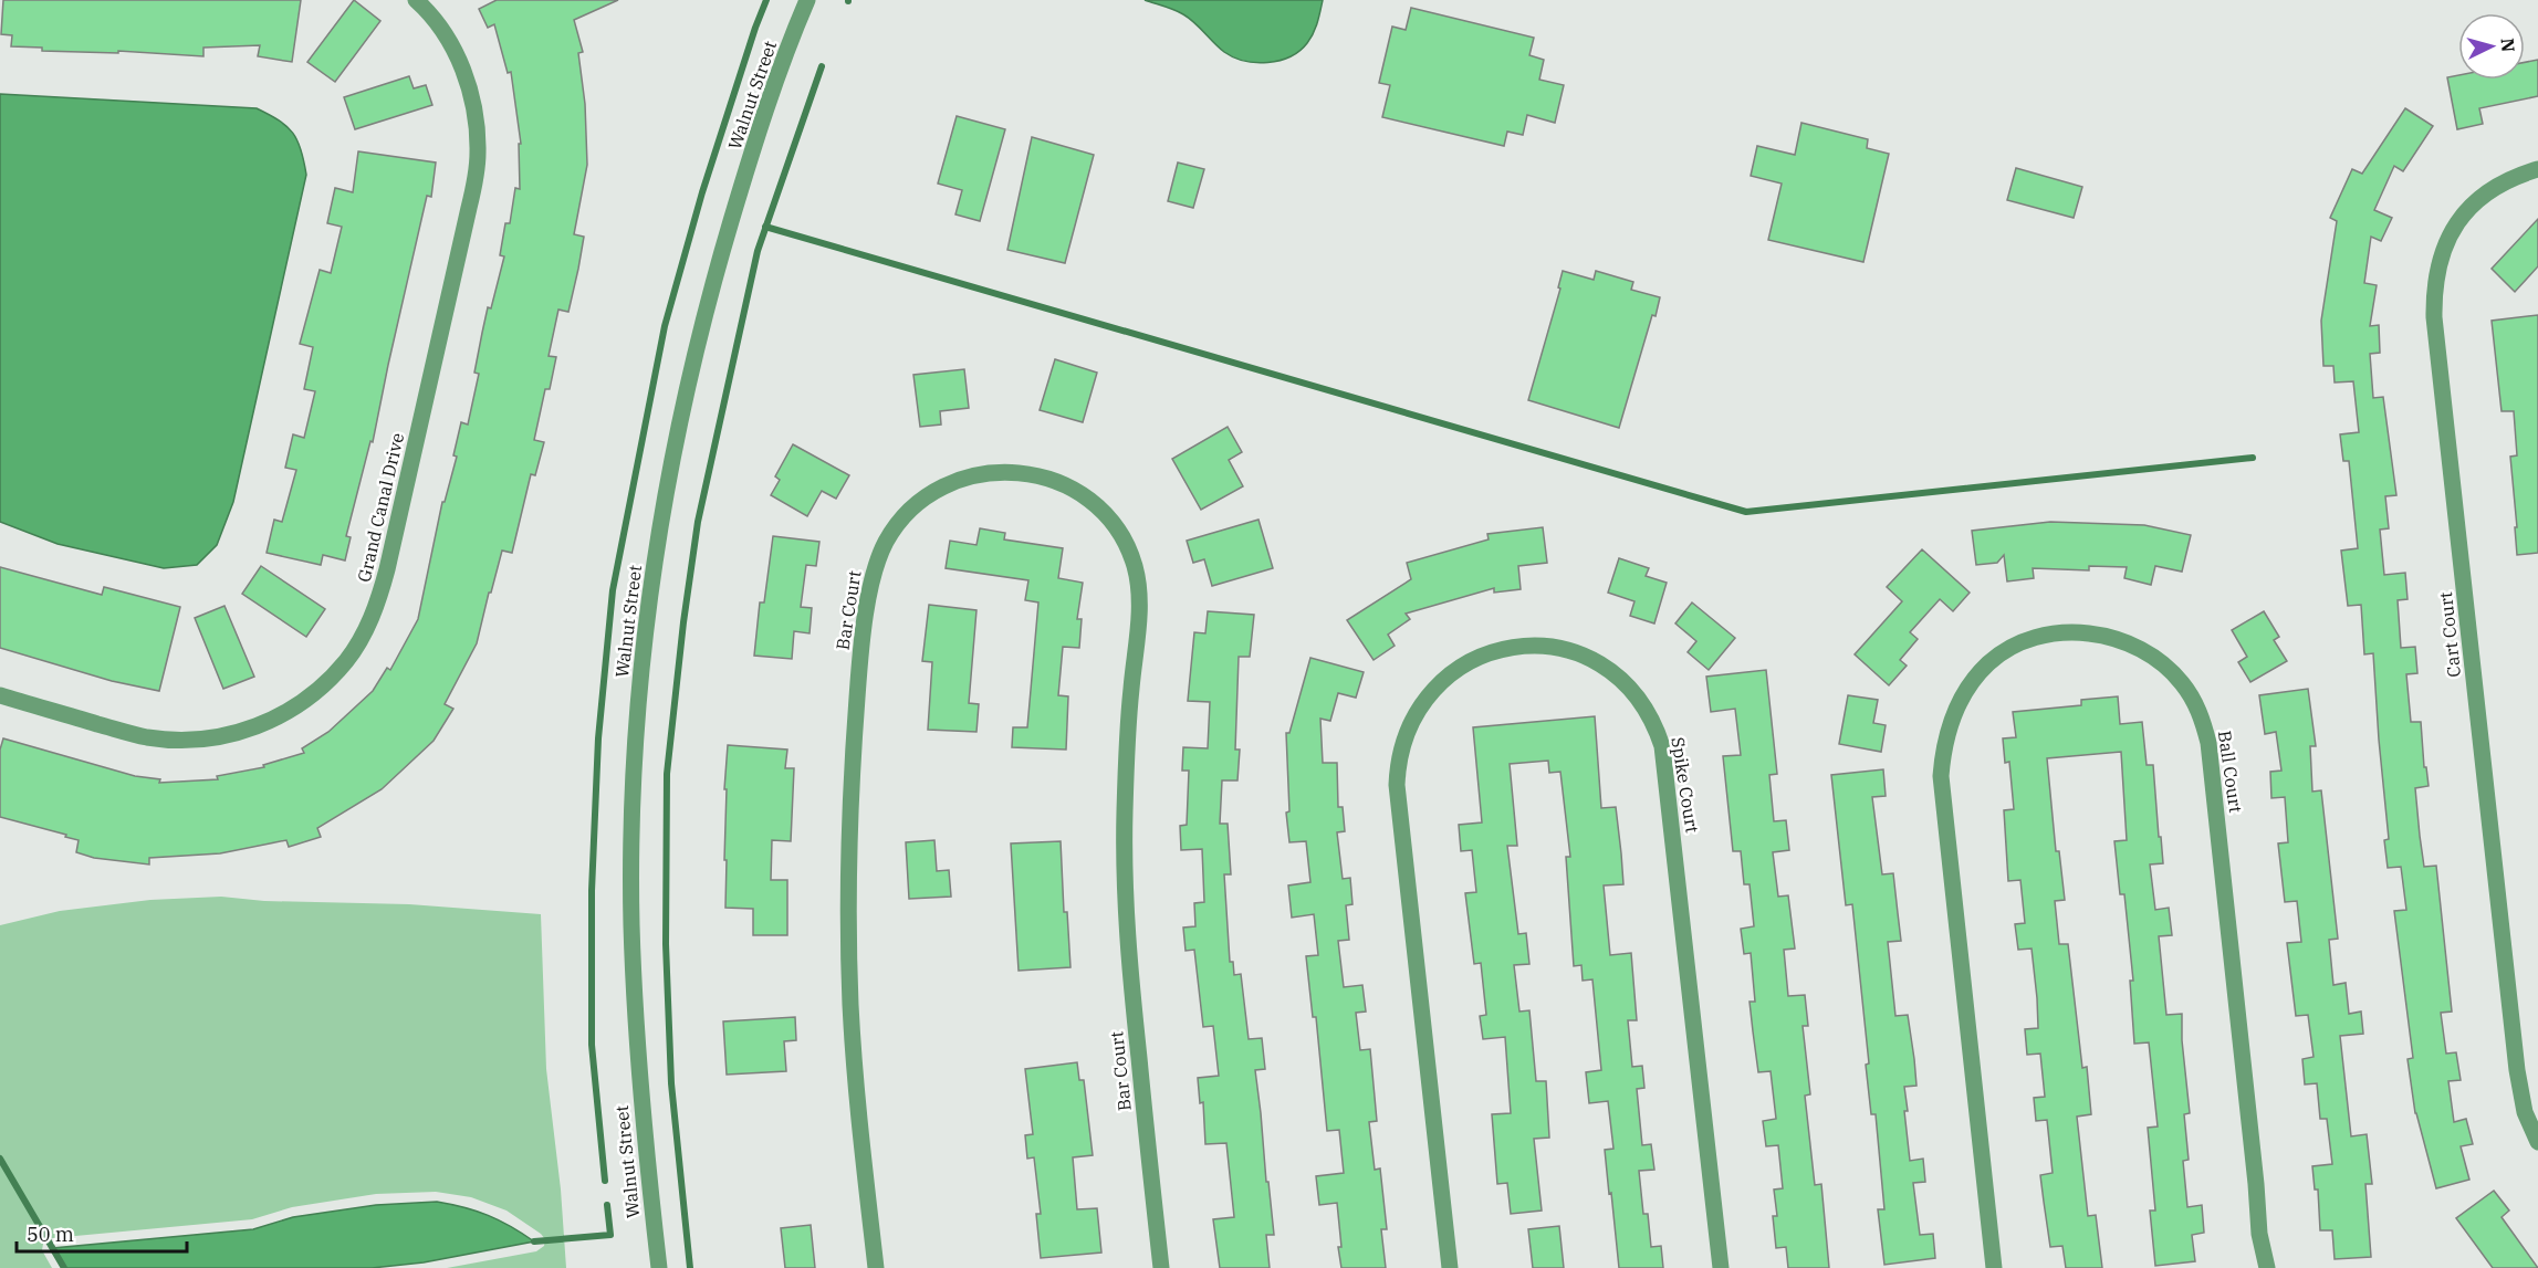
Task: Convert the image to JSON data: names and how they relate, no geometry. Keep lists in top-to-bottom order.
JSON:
{
  "streets": {
    "street": [
      "Walnut Street",
      "Grand Canal Drive",
      "Bar Court",
      "Cart Court",
      "Ball Court",
      "Spike Court"
    ]
  },
  "scale_bar": "50 m",
  "north": "right"
}
